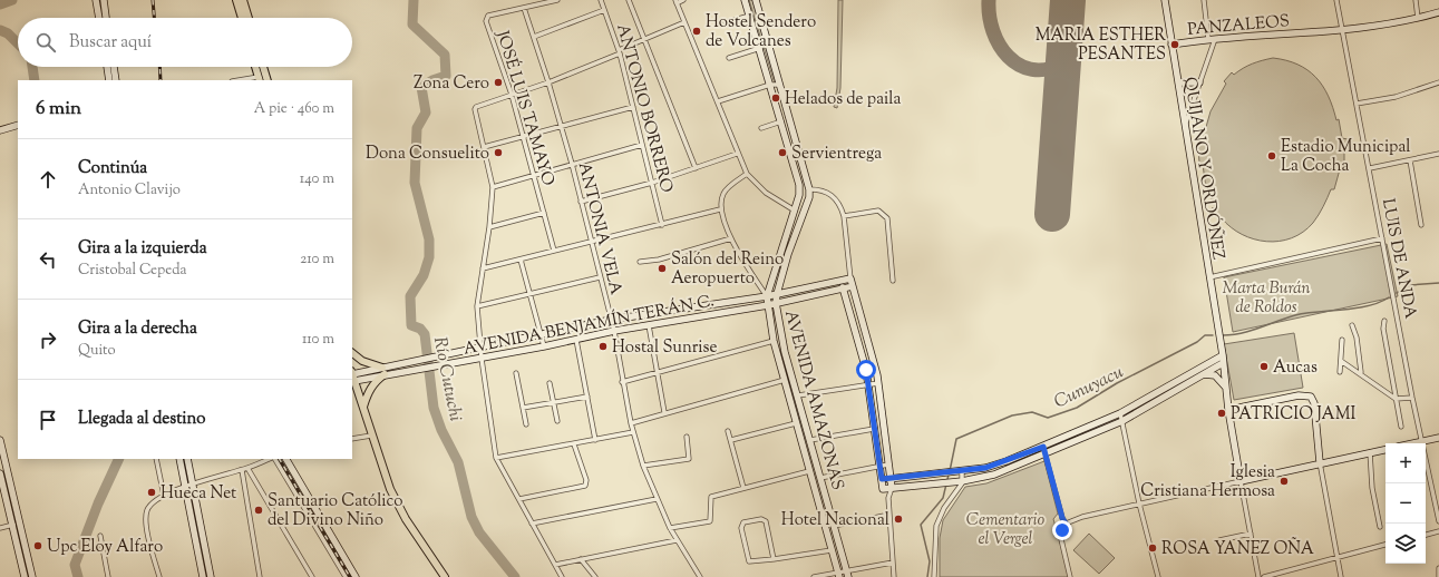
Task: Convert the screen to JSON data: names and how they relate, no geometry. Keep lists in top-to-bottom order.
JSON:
{
  "streets": {
    "street": [
      "PANZALEOS",
      "JOSÉ LUIS TAMAYO",
      "ANTONIO BORRERO",
      "QUIJANO Y ORDÓÑEZ",
      "ANTONIA VELA",
      "LUIS DE ANDA",
      "AVENIDA BENJAMÍN TERÁN C.",
      "AVENIDA AMAZONAS"
    ]
  },
  "crossings": [
    ["PANZALEOS", "QUIJANO Y ORDÓÑEZ"],
    ["PANZALEOS", "LUIS DE ANDA"],
    ["JOSÉ LUIS TAMAYO", "ANTONIA VELA"],
    ["ANTONIA VELA", "AVENIDA BENJAMÍN TERÁN C."],
    ["AVENIDA BENJAMÍN TERÁN C.", "AVENIDA AMAZONAS"]
  ],
  "water": ["Río Cutuchi", "Cunuyacu"],
  "parks": ["Marta Burán de Roldos", "Cementario el Vergel"],
  "places": [
    "Hostel Sendero de Volcanes",
    "MARIA ESTHER PESANTES",
    "Zona Cero",
    "Helados de paila",
    "Dona Consuelito",
    "Servientrega",
    "Estadio Municipal La Cocha",
    "Salón del Reino Aeropuerto",
    "Hostal Sunrise",
    "Aucas",
    "PATRICIO JAMI",
    "Iglesia Cristiana Hermosa",
    "Hueca Net",
    "Santuario Católico del Divino Niño",
    "Hotel Nacional",
    "Upc Eloy Alfaro",
    "ROSA YANEZ OÑA"
  ],
  "page": {
    "search": "Buscar aquí",
    "heading": ["6 min", "A pie · 460 m"],
    "list": [
      ["Continúa", "Antonio Clavijo", "140 m"],
      ["Gira a la izquierda", "Cristobal Cepeda", "210 m"],
      ["Gira a la derecha", "Quito", "110 m"],
      "Llegada al destino"
    ],
    "map_buttons": ["+", "−"]
  }
}
